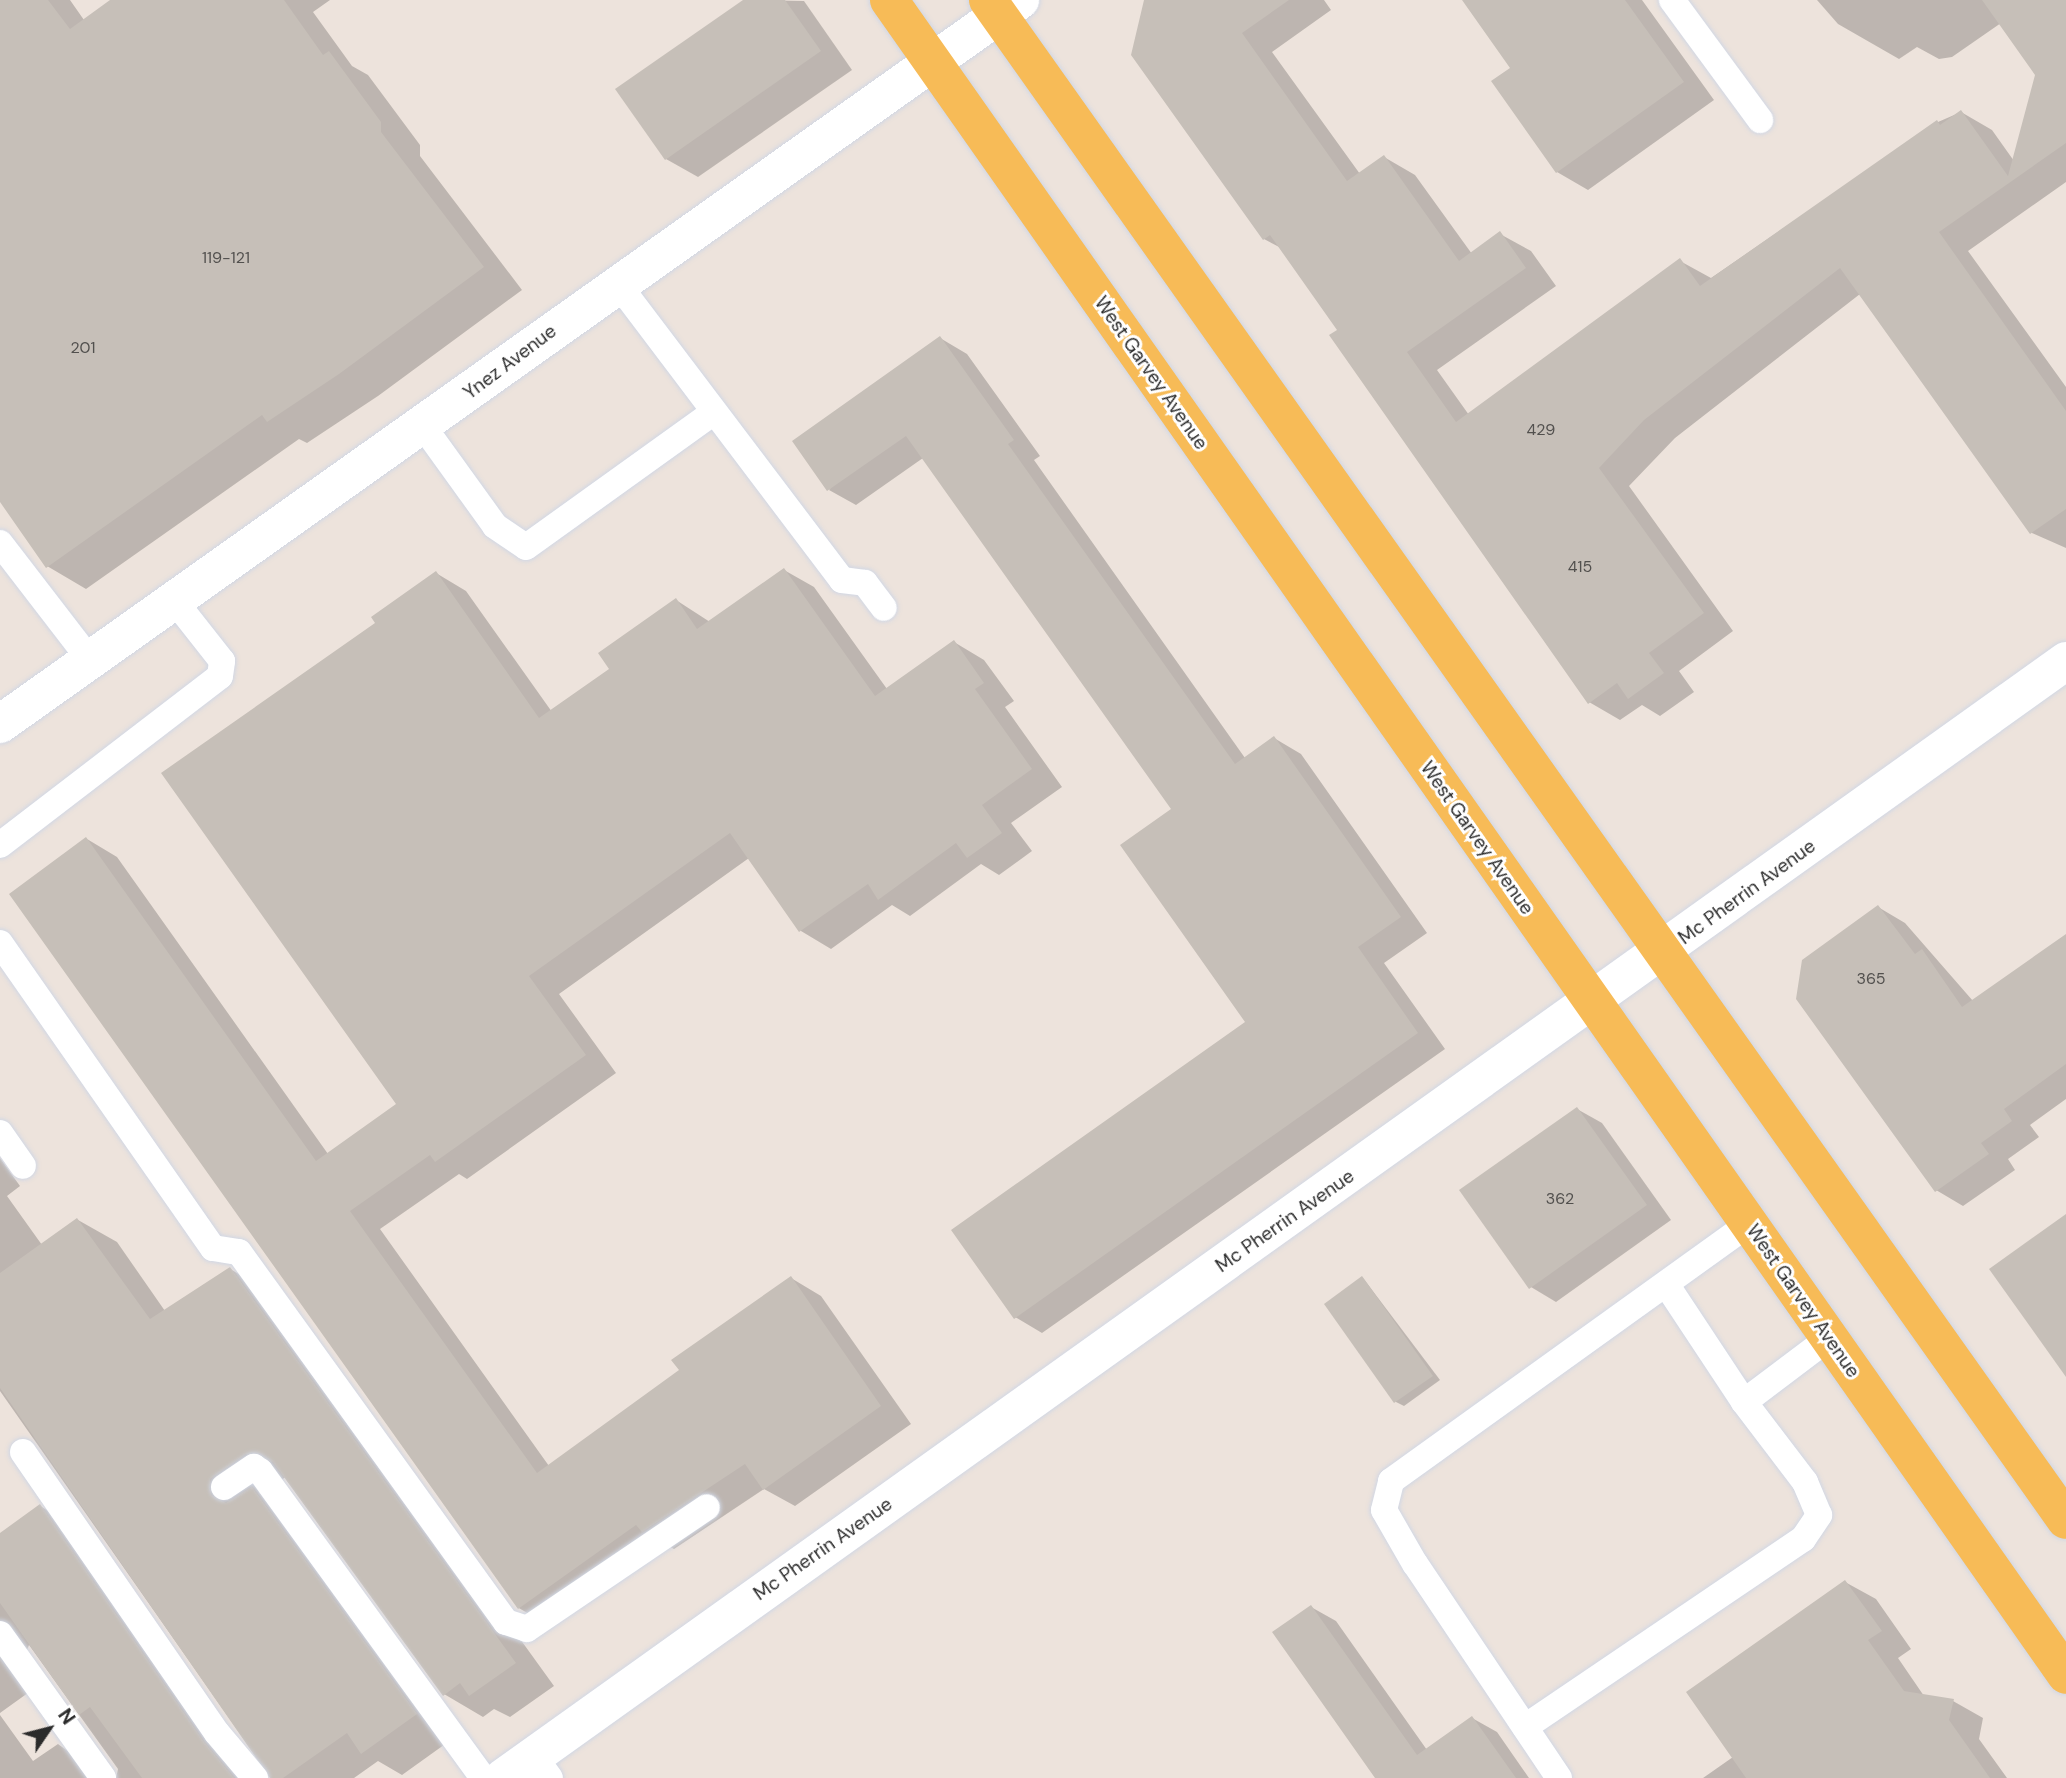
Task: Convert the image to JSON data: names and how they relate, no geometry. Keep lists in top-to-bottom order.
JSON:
{
  "streets": {
    "main road": ["West Garvey Avenue"],
    "street": ["Ynez Avenue", "Mc Pherrin Avenue"]
  },
  "crossings": [
    ["Ynez Avenue", "West Garvey Avenue"],
    ["West Garvey Avenue", "Mc Pherrin Avenue"]
  ],
  "house_numbers": [
    "119-121",
    "201",
    "429",
    "415",
    "365",
    "362"
  ],
  "north": "top right"
}
